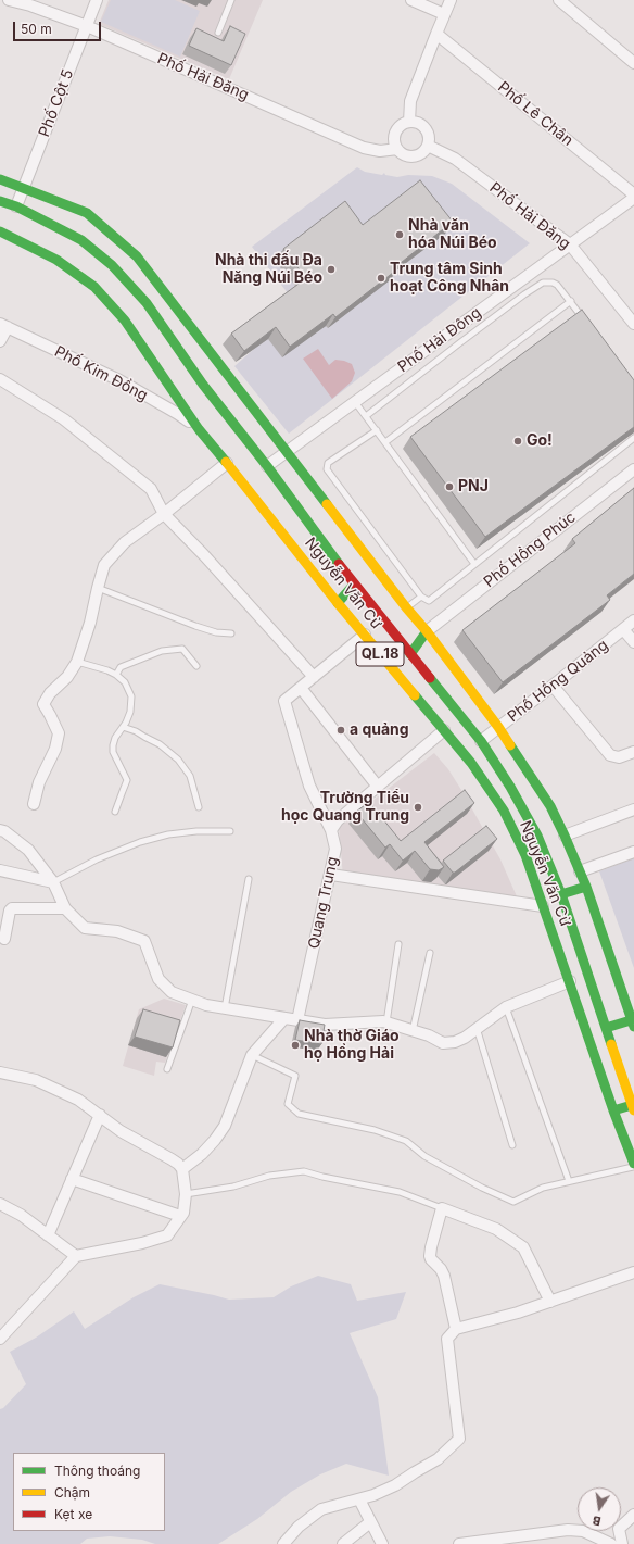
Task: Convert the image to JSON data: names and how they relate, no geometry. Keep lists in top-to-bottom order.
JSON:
{
  "streets": {
    "main road": ["Nguyễn Văn Cừ", "QL.18"],
    "street": [
      "Phố Hải Đăng",
      "Phố Cột 5",
      "Phố Lê Chân",
      "Phố Hải Đông",
      "Phố Kim Đồng",
      "Phố Hồng Phúc",
      "Phố Hồng Quảng",
      "Quang Trung"
    ]
  },
  "crossings": [
    ["Phố Hải Đăng", "Phố Cột 5"],
    ["Phố Hải Đăng", "Phố Hải Đông"],
    ["Phố Cột 5", "Nguyễn Văn Cừ"],
    ["Phố Lê Chân", "Phố Hải Đông"],
    ["Phố Hải Đông", "Nguyễn Văn Cừ"],
    ["Phố Kim Đồng", "Nguyễn Văn Cừ"],
    ["Phố Hồng Phúc", "Nguyễn Văn Cừ"],
    ["Nguyễn Văn Cừ", "Phố Hồng Quảng"]
  ],
  "places": [
    "Nhà văn hóa Núi Béo",
    "Nhà thi đấu Đa Năng Núi Béo",
    "Trung tâm Sinh hoạt Công Nhân",
    "Go!",
    "PNJ",
    "a quảng",
    "Trường Tiểu học Quang Trung",
    "Nhà thờ Giáo họ Hồng Hải"
  ],
  "legend": ["Thông thoáng", "Chậm", "Kẹt xe"],
  "scale_bar": "50 m",
  "north": "bottom"
}
